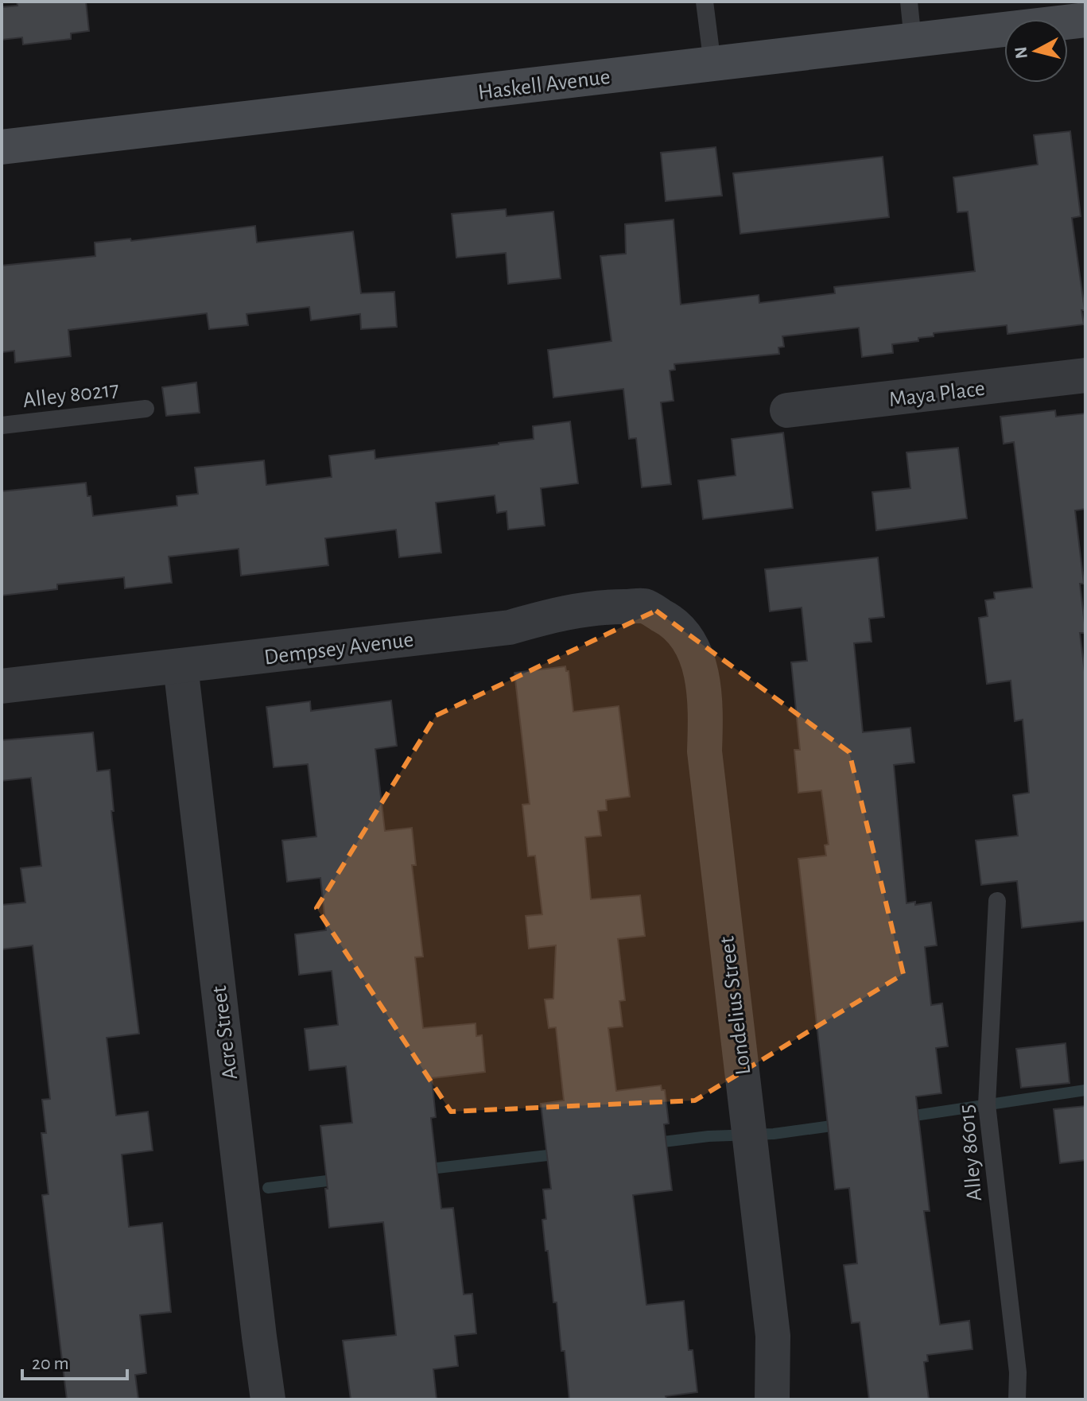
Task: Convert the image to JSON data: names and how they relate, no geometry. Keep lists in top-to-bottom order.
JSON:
{
  "streets": {
    "main road": ["Haskell Avenue"],
    "street": [
      "Maya Place",
      "Dempsey Avenue",
      "Londelius Street",
      "Acre Street"
    ],
    "lane": ["Alley 80217", "Alley 86015"]
  },
  "crossings": [
    ["Dempsey Avenue", "Londelius Street"],
    ["Dempsey Avenue", "Acre Street"]
  ],
  "scale_bar": "20 m",
  "north": "left"
}
